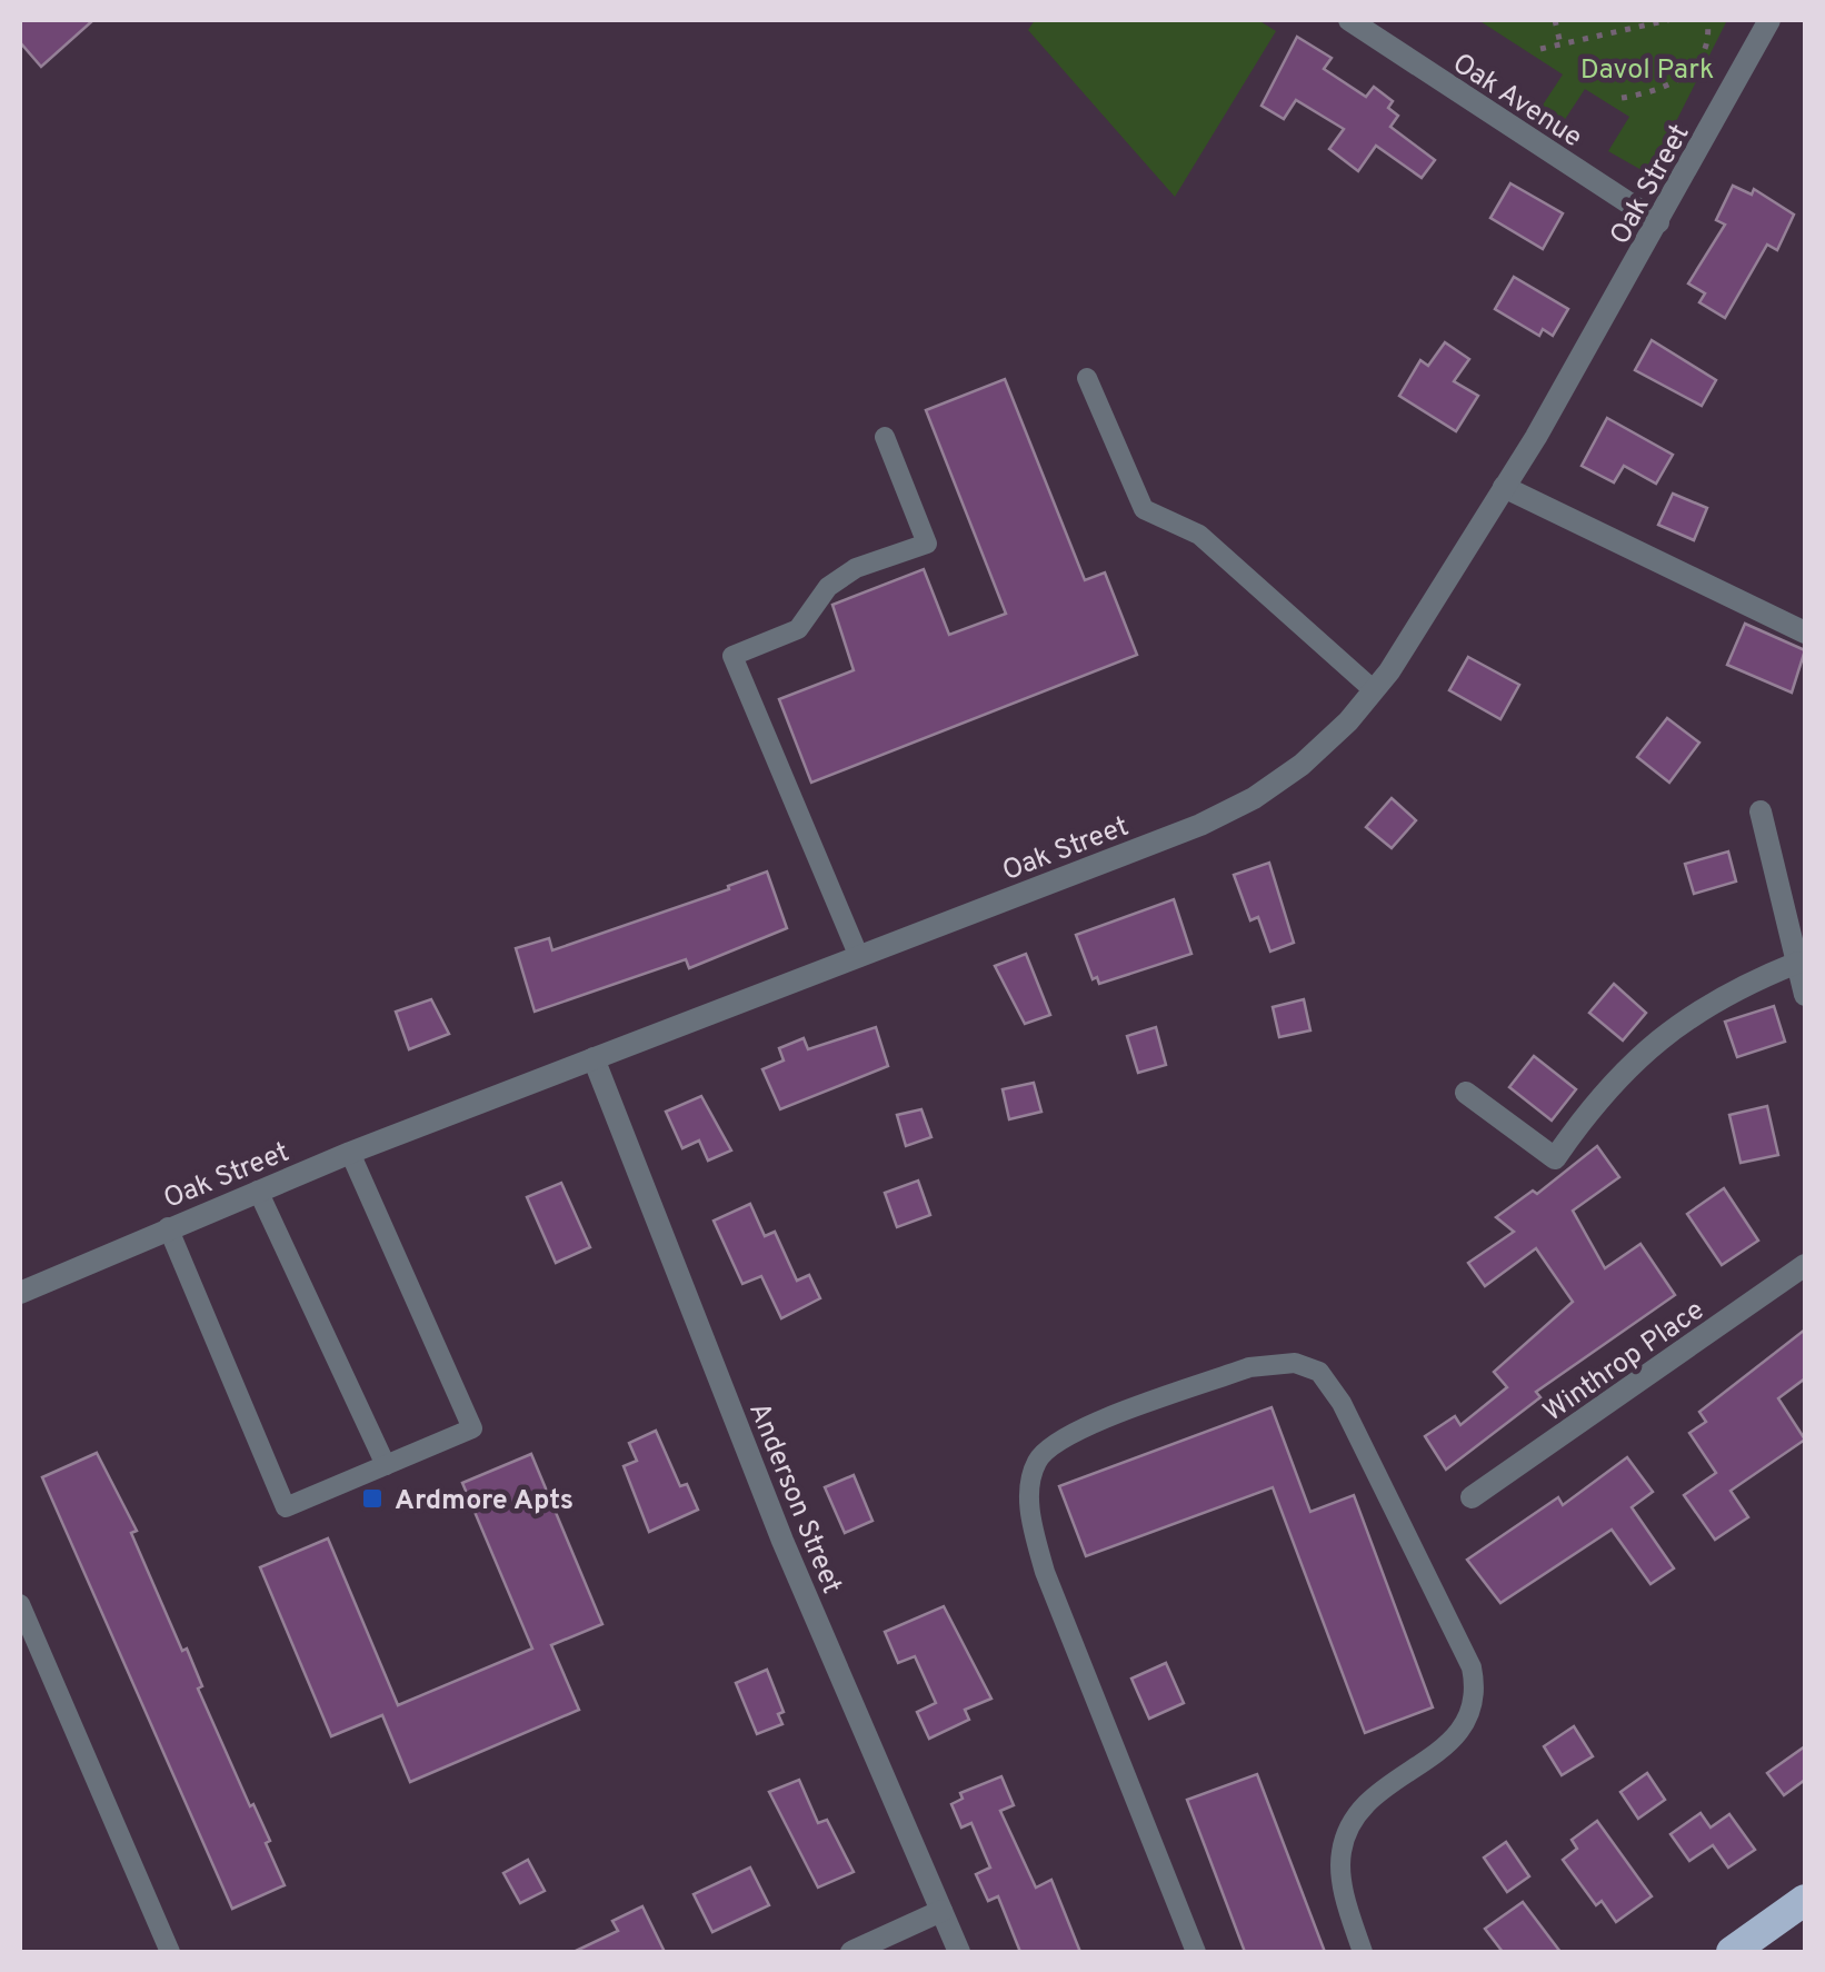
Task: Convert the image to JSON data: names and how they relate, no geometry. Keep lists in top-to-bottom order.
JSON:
{
  "streets": {
    "street": [
      "Oak Avenue",
      "Oak Street",
      "Winthrop Place",
      "Anderson Street"
    ]
  },
  "crossings": [
    ["Oak Avenue", "Oak Street"],
    ["Oak Street", "Anderson Street"]
  ],
  "parks": ["Davol Park"],
  "places": {
    "transit": ["Ardmore Apts"]
  }
}
